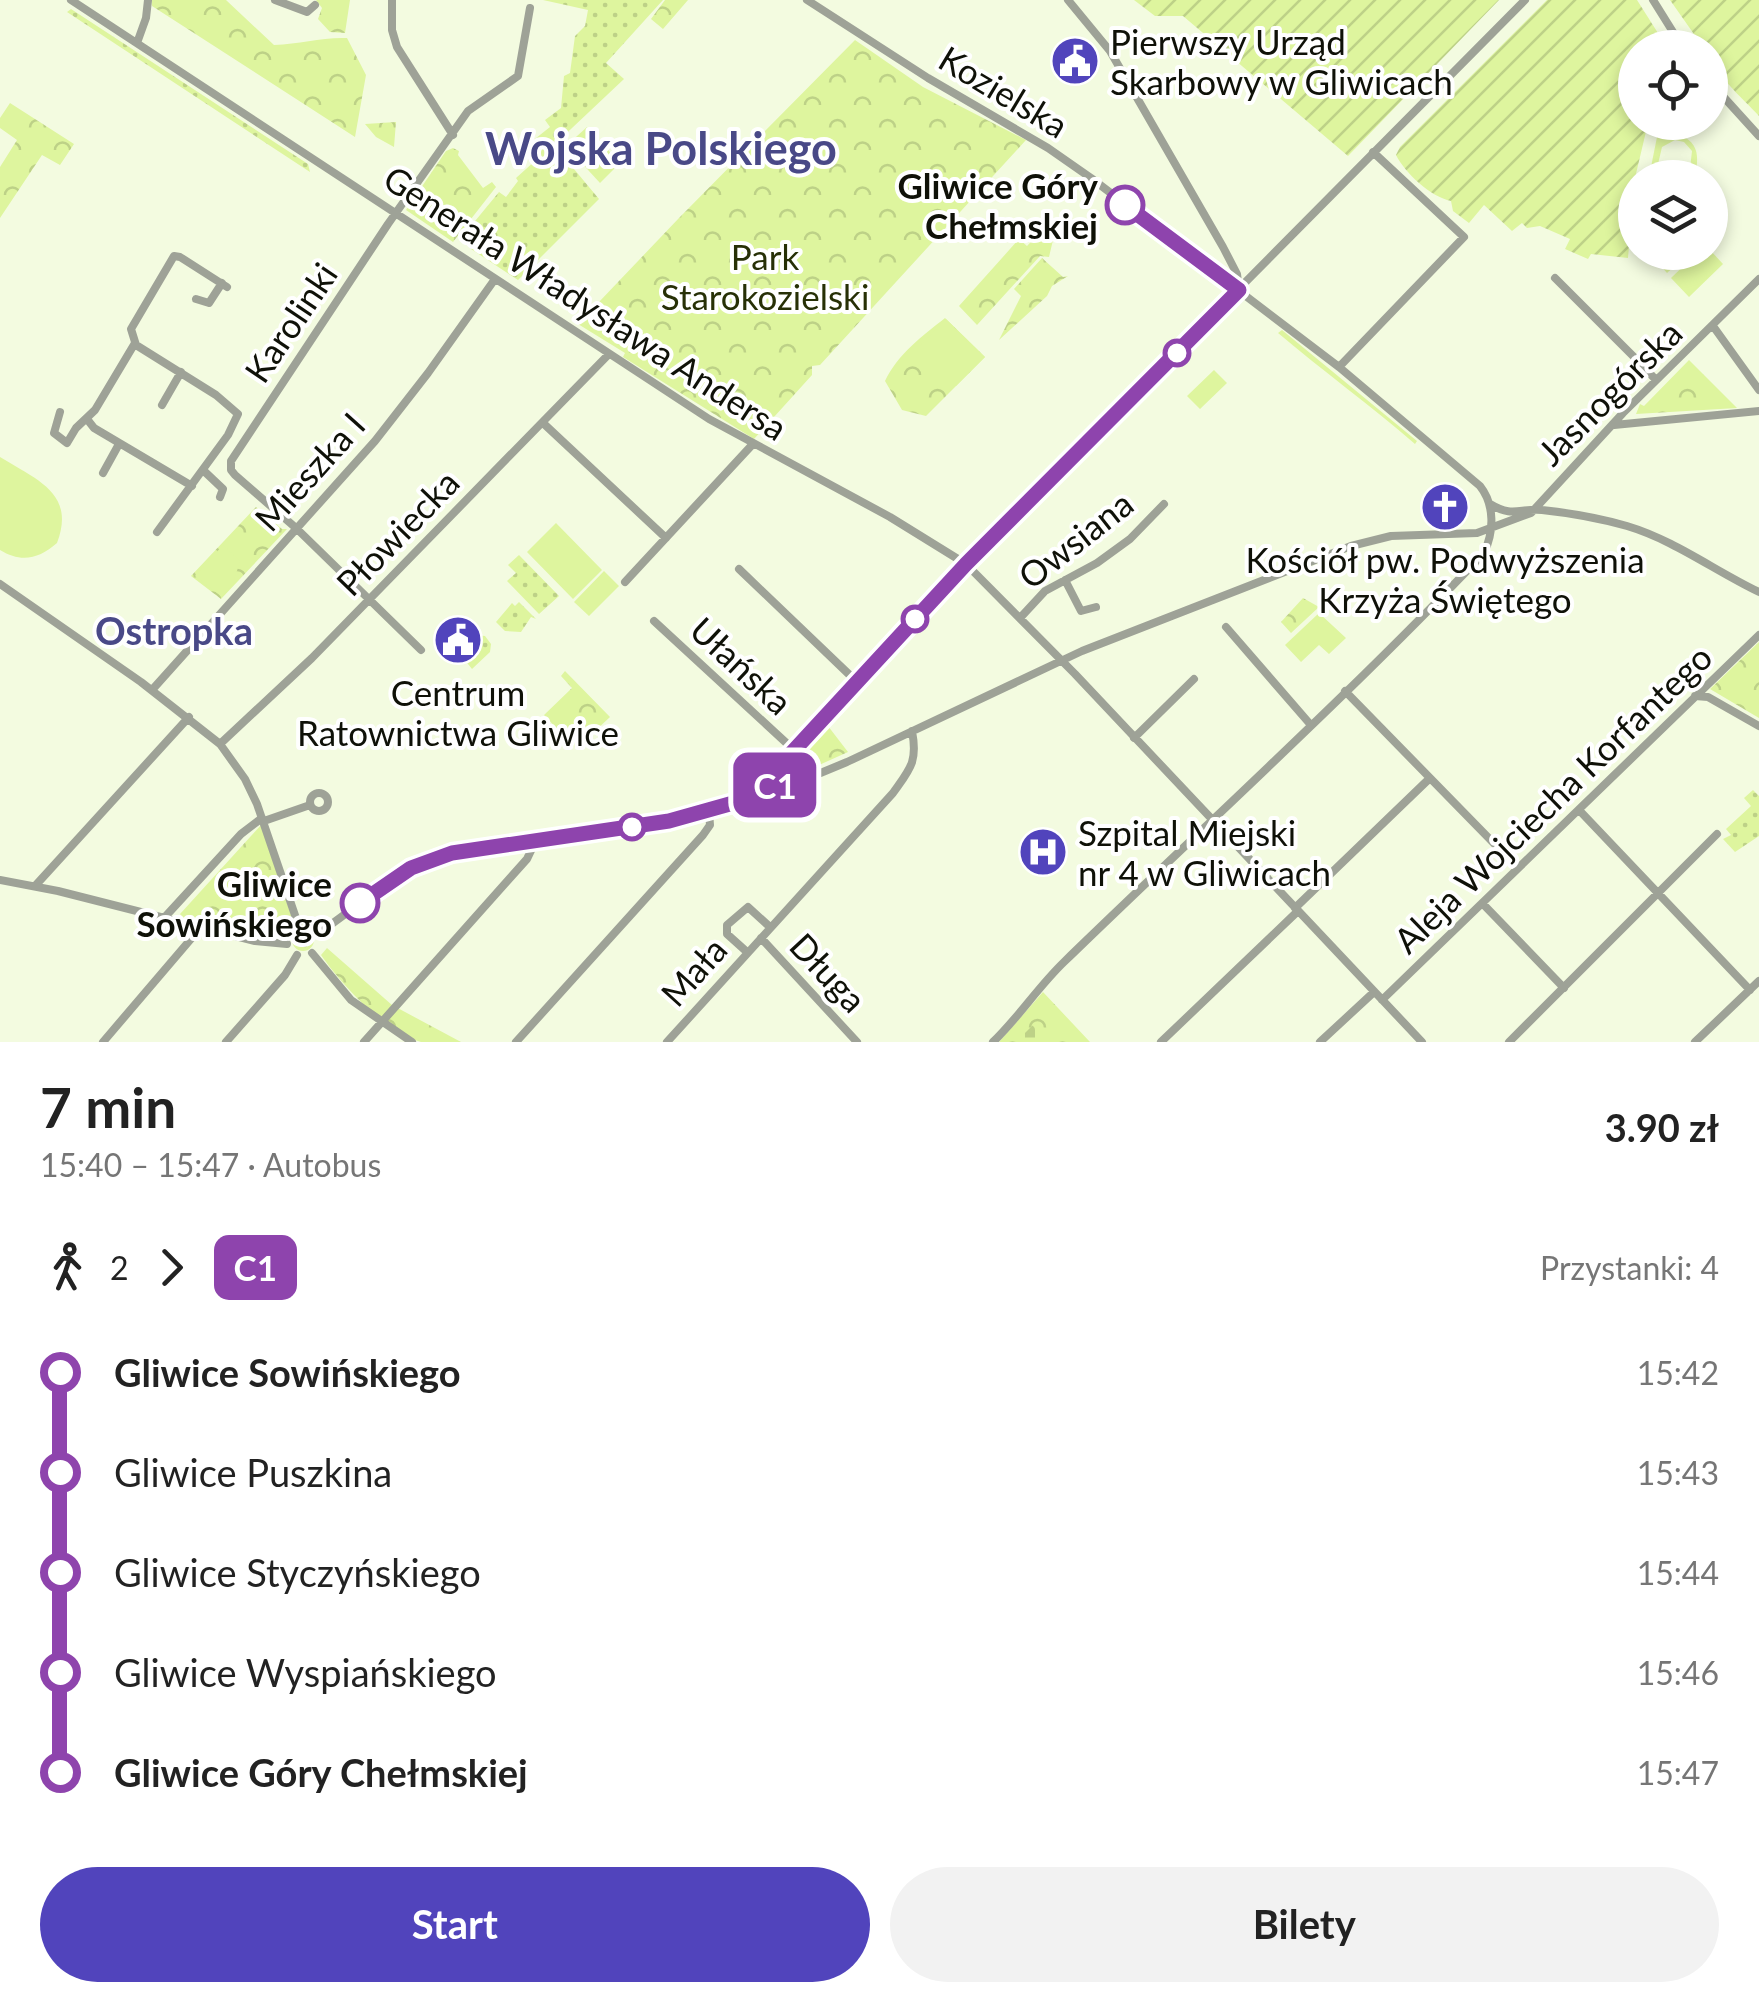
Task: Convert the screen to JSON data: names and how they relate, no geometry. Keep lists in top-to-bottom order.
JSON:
{
  "streets": {
    "street": [
      "Kozielska",
      "Generała Władysława Andersa",
      "Karolinki",
      "Jasnogórska",
      "Mieszka I",
      "Płowiecka",
      "Owsiana",
      "Ułańska",
      "Aleja Wojciecha Korfantego",
      "Mała",
      "Długa"
    ]
  },
  "crossings": [
    ["Generała Władysława Andersa", "Karolinki"],
    ["Generała Władysława Andersa", "Mieszka I"],
    ["Generała Władysława Andersa", "Płowiecka"],
    ["Generała Władysława Andersa", "Owsiana"],
    ["Generała Władysława Andersa", "Aleja Wojciecha Korfantego"],
    ["Karolinki", "Mieszka I"],
    ["Mała", "Długa"]
  ],
  "districts": ["Wojska Polskiego", "Ostropka"],
  "parks": ["Park Starokozielski"],
  "places": {
    "public building": ["Pierwszy Urząd Skarbowy w Gliwicach", "Centrum Ratownictwa Gliwice"],
    "other": ["Gliwice Góry Chełmskiej", "Gliwice Sowińskiego"],
    "church": ["Kościół pw. Podwyższenia Krzyża Świętego"],
    "hospital": ["Szpital Miejski nr 4 w Gliwicach"]
  },
  "lines": ["bus line C1"],
  "page": {
    "on_map": "C1",
    "heading": ["7 min", "15:40 – 15:47 · Autobus", "3.90 zł"],
    "legs": ["2", "C1", "Przystanki: 4"],
    "list": [
      {
        "name": "Gliwice Sowińskiego",
        "value": "15:42"
      },
      {
        "name": "Gliwice Puszkina",
        "value": "15:43"
      },
      {
        "name": "Gliwice Styczyńskiego",
        "value": "15:44"
      },
      {
        "name": "Gliwice Wyspiańskiego",
        "value": "15:46"
      },
      {
        "name": "Gliwice Góry Chełmskiej",
        "value": "15:47"
      }
    ],
    "buttons": ["Start", "Bilety"]
  }
}
